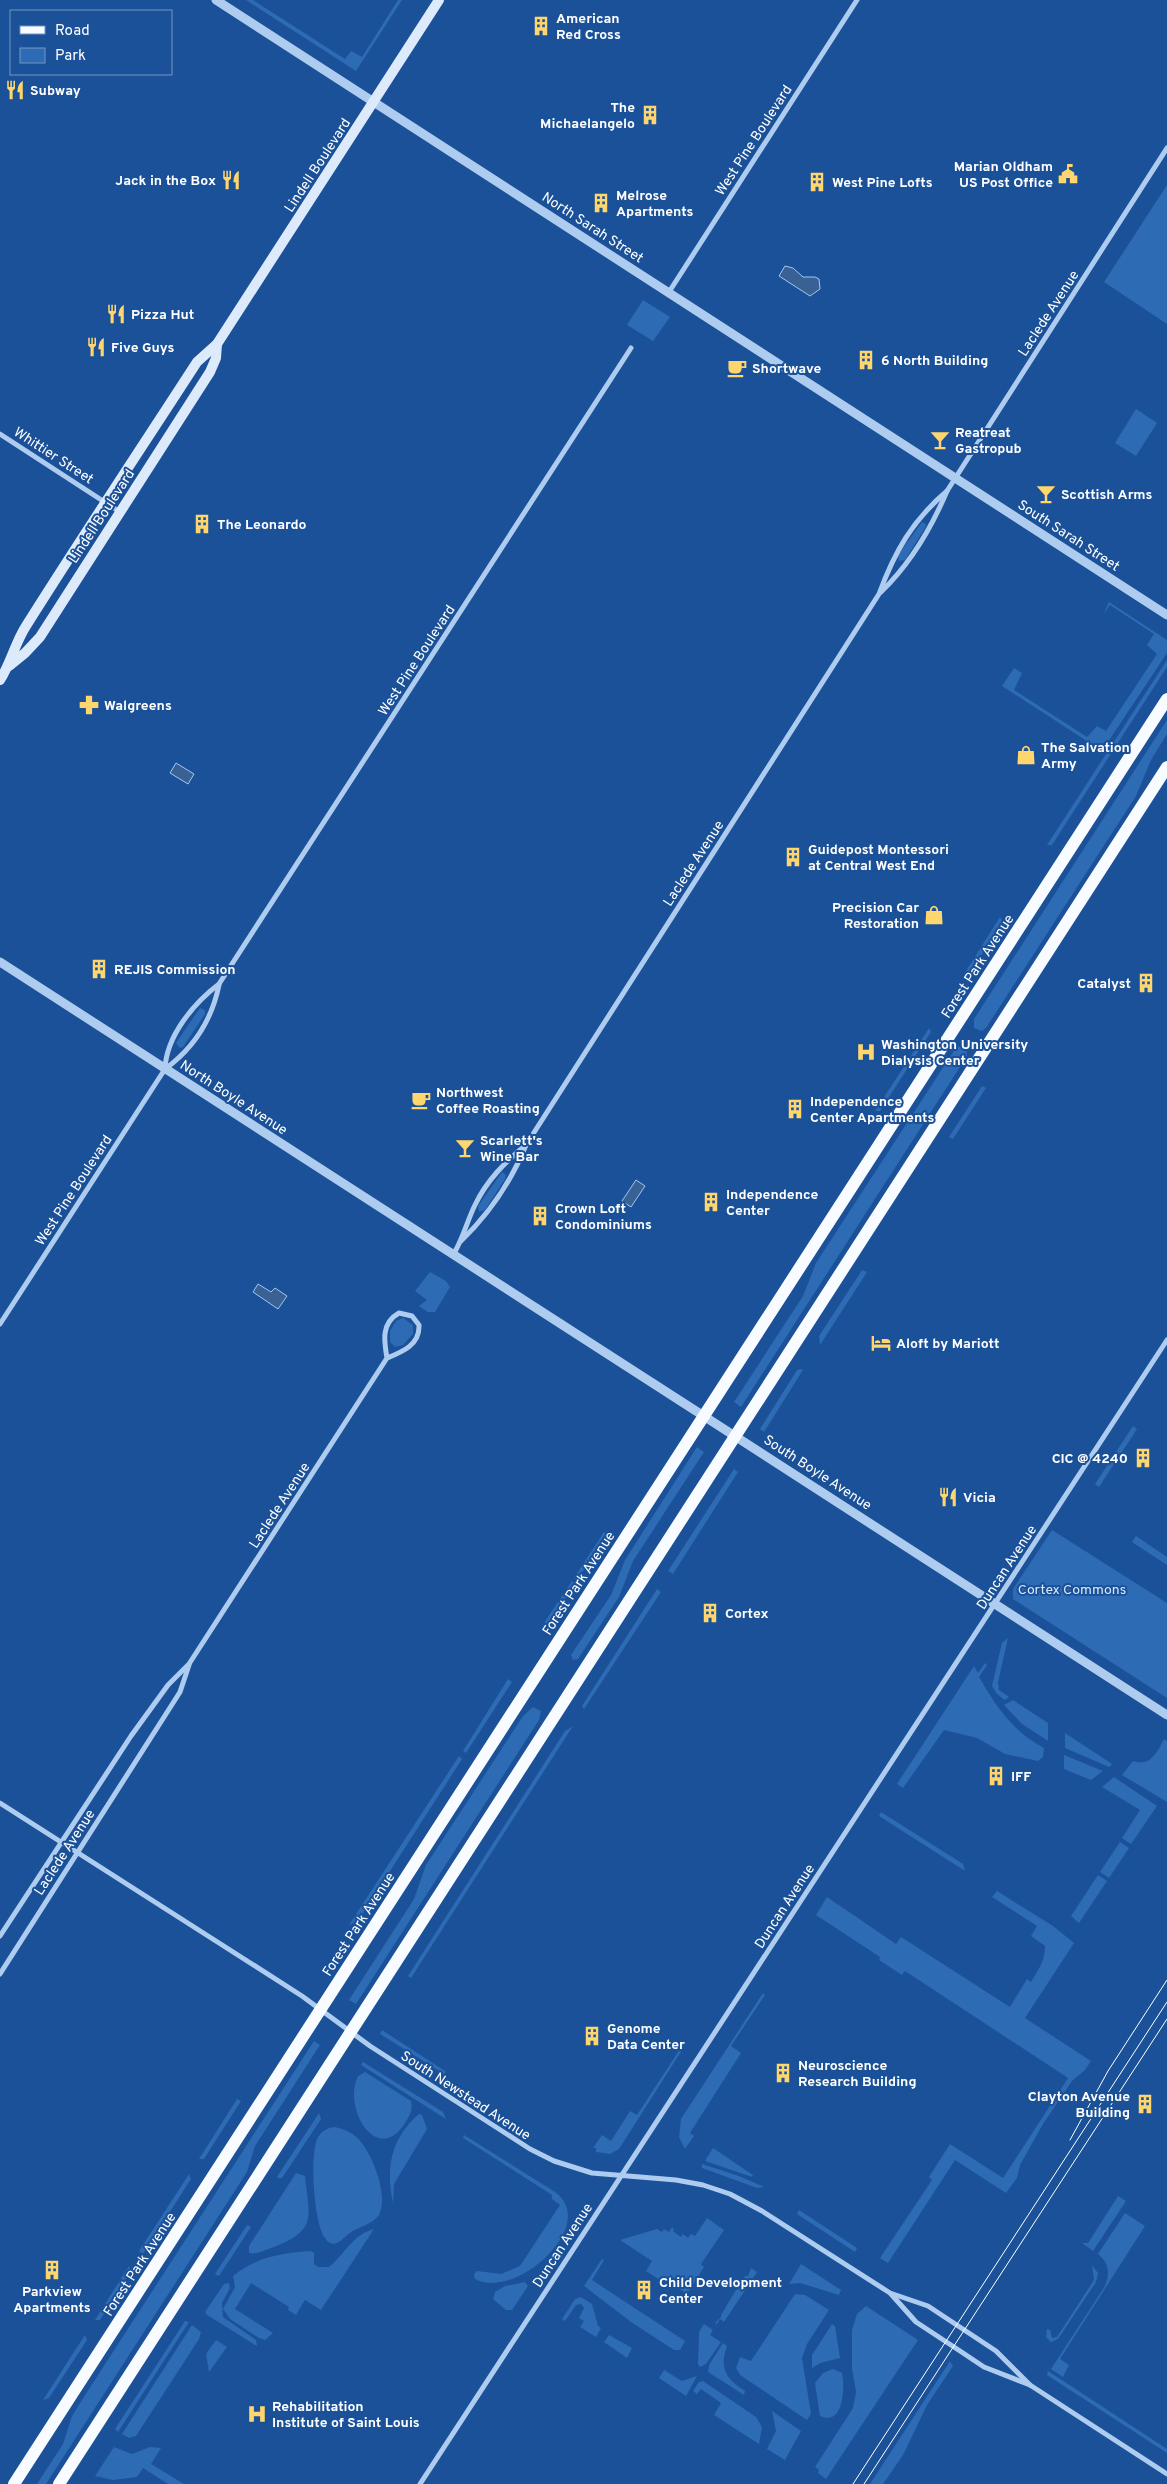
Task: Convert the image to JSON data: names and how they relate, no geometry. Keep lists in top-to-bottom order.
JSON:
{
  "streets": {
    "main road": ["Lindell Boulevard", "Forest Park Avenue"],
    "street": [
      "West Pine Boulevard",
      "North Sarah Street",
      "Laclede Avenue",
      "Whittier Street",
      "South Sarah Street",
      "North Boyle Avenue",
      "South Boyle Avenue",
      "Duncan Avenue",
      "South Newstead Avenue"
    ]
  },
  "crossings": [
    ["West Pine Boulevard", "North Sarah Street"],
    ["West Pine Boulevard", "North Boyle Avenue"],
    ["Lindell Boulevard", "North Sarah Street"],
    ["Lindell Boulevard", "Whittier Street"],
    ["North Sarah Street", "Laclede Avenue"],
    ["North Sarah Street", "South Sarah Street"],
    ["Laclede Avenue", "South Sarah Street"],
    ["Laclede Avenue", "North Boyle Avenue"],
    ["Laclede Avenue", "South Boyle Avenue"],
    ["Laclede Avenue", "South Newstead Avenue"],
    ["Forest Park Avenue", "South Boyle Avenue"],
    ["Forest Park Avenue", "South Newstead Avenue"],
    ["North Boyle Avenue", "South Boyle Avenue"],
    ["South Boyle Avenue", "Duncan Avenue"],
    ["Duncan Avenue", "South Newstead Avenue"]
  ],
  "parks": ["Cortex Commons"],
  "places": {
    "building": [
      "American Red Cross",
      "The Michaelangelo",
      "West Pine Lofts",
      "Melrose Apartments",
      "6 North Building",
      "The Leonardo",
      "Guidepost Montessori at Central West End",
      "REJIS Commission",
      "Catalyst",
      "Independence Center Apartments",
      "Independence Center",
      "Crown Loft Condominiums",
      "CIC @ 4240",
      "Cortex",
      "IFF",
      "Genome Data Center",
      "Neuroscience Research Building",
      "Clayton Avenue Building",
      "Parkview Apartments",
      "Child Development Center"
    ],
    "restaurant": [
      "Subway",
      "Jack in the Box",
      "Pizza Hut",
      "Five Guys",
      "Vicia"
    ],
    "public building": ["Marian Oldham US Post Office"],
    "cafe": ["Shortwave", "Northwest Coffee Roasting"],
    "bar": ["Reatreat Gastropub", "Scottish Arms", "Scarlett's Wine Bar"],
    "pharmacy": ["Walgreens"],
    "shop": ["The Salvation Army", "Precision Car Restoration"],
    "hospital": ["Washington University Dialysis Center", "Rehabilitation Institute of Saint Louis"],
    "hotel": ["Aloft by Mariott"]
  },
  "legend": ["Road", "Park"]
}
